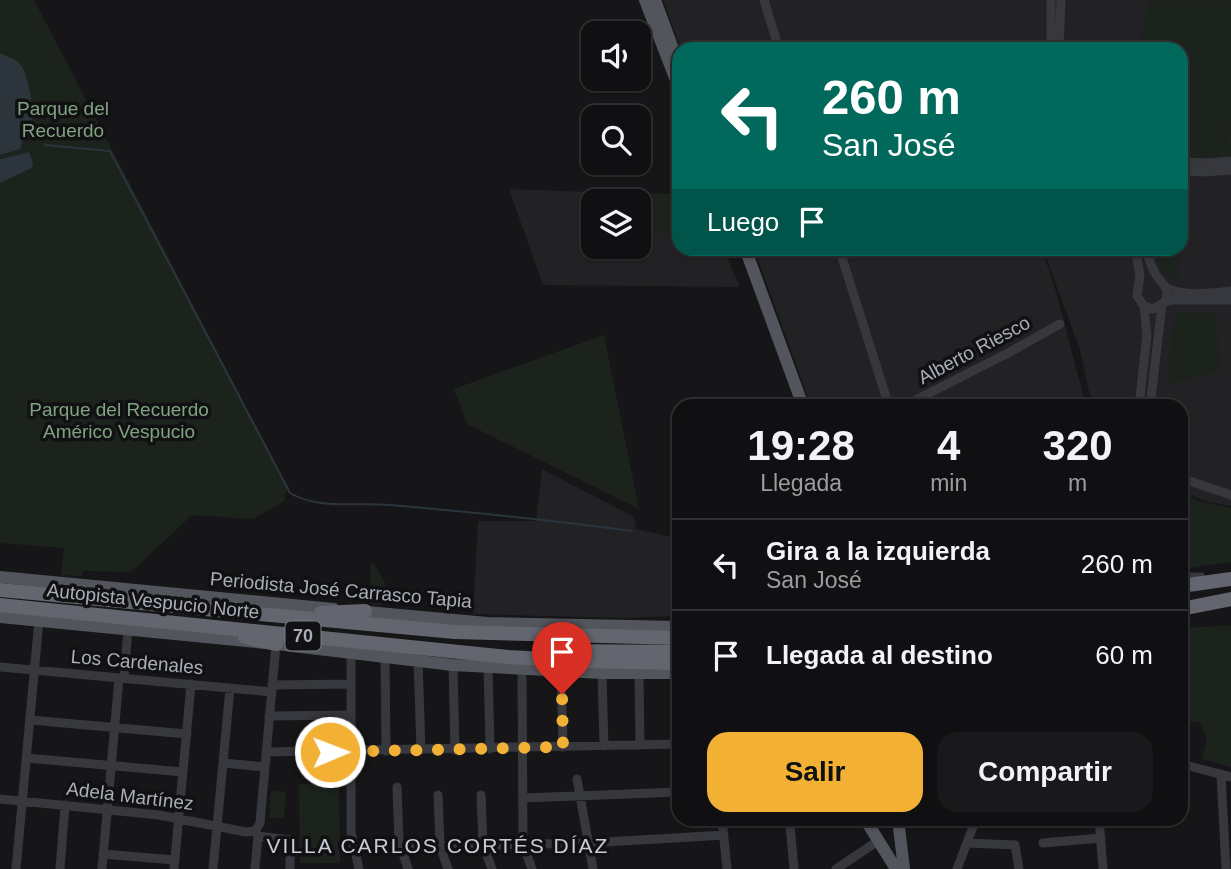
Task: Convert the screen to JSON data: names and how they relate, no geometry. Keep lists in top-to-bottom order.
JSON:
{
  "streets": {
    "highway": ["Autopista Vespucio Norte", "70"],
    "main road": ["Periodista José Carrasco Tapia"],
    "street": ["Alberto Riesco", "Los Cardenales", "Adela Martínez"]
  },
  "crossings": [
    ["Autopista Vespucio Norte", "70"]
  ],
  "districts": ["VILLA CARLOS CORTÉS DÍAZ"],
  "parks": ["Parque del Recuerdo", "Parque del Recuerdo Américo Vespucio"],
  "page": {
    "turn": ["260 m", "San José"],
    "then": "Luego",
    "eta": [
      "19:28",
      "Llegada",
      "4",
      "min",
      "320",
      "m"
    ],
    "list": [
      {
        "name": "Gira a la izquierda",
        "note": "San José",
        "value": "260 m"
      },
      {
        "name": "Llegada al destino",
        "value": "60 m"
      }
    ],
    "buttons": ["Salir", "Compartir"]
  }
}
